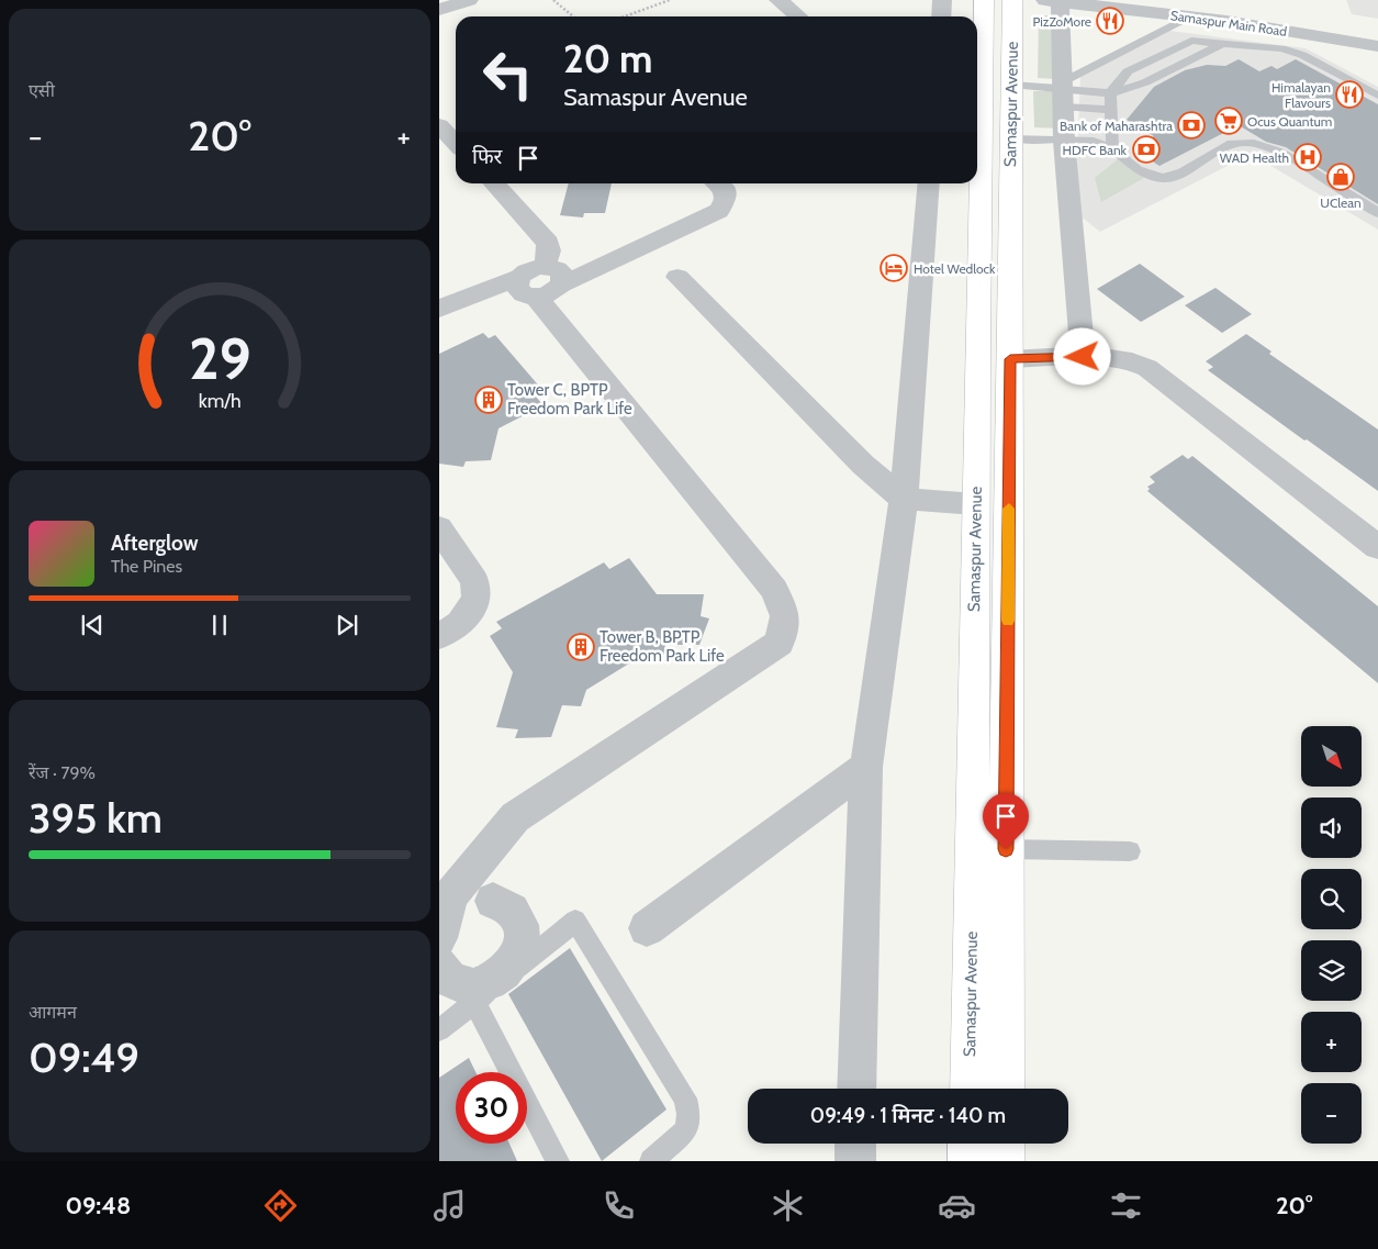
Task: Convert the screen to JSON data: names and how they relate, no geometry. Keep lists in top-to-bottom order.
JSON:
{
  "streets": {
    "main road": ["Samaspur Avenue"],
    "street": ["Samaspur Main Road"]
  },
  "places": {
    "restaurant": ["PizZoMore", "Himalayan Flavours"],
    "supermarket": ["Ocus Quantum"],
    "bank": ["Bank of Maharashtra", "HDFC Bank"],
    "hospital": ["WAD Health"],
    "shop": ["UClean"],
    "hotel": ["Hotel Wedlock"],
    "building": ["Tower C, BPTP Freedom Park Life", "Tower B, BPTP Freedom Park Life"]
  },
  "north": "bottom right",
  "page": {
    "tile": [
      "एसी",
      ["रेंज · 79%", "395 km"],
      ["आगमन", "09:49"]
    ],
    "turn": ["20 m", "Samaspur Avenue"],
    "heat": ["−", "20°", "+"],
    "then": "फिर",
    "song": ["Afterglow", "The Pines"],
    "map_buttons": ["+", "−"],
    "limit": "30",
    "trip": "09:49 · 1 मिनट · 140 m",
    "tabs": ["09:48", "20°"],
    "gauge": ["29", "km/h"]
  }
}
